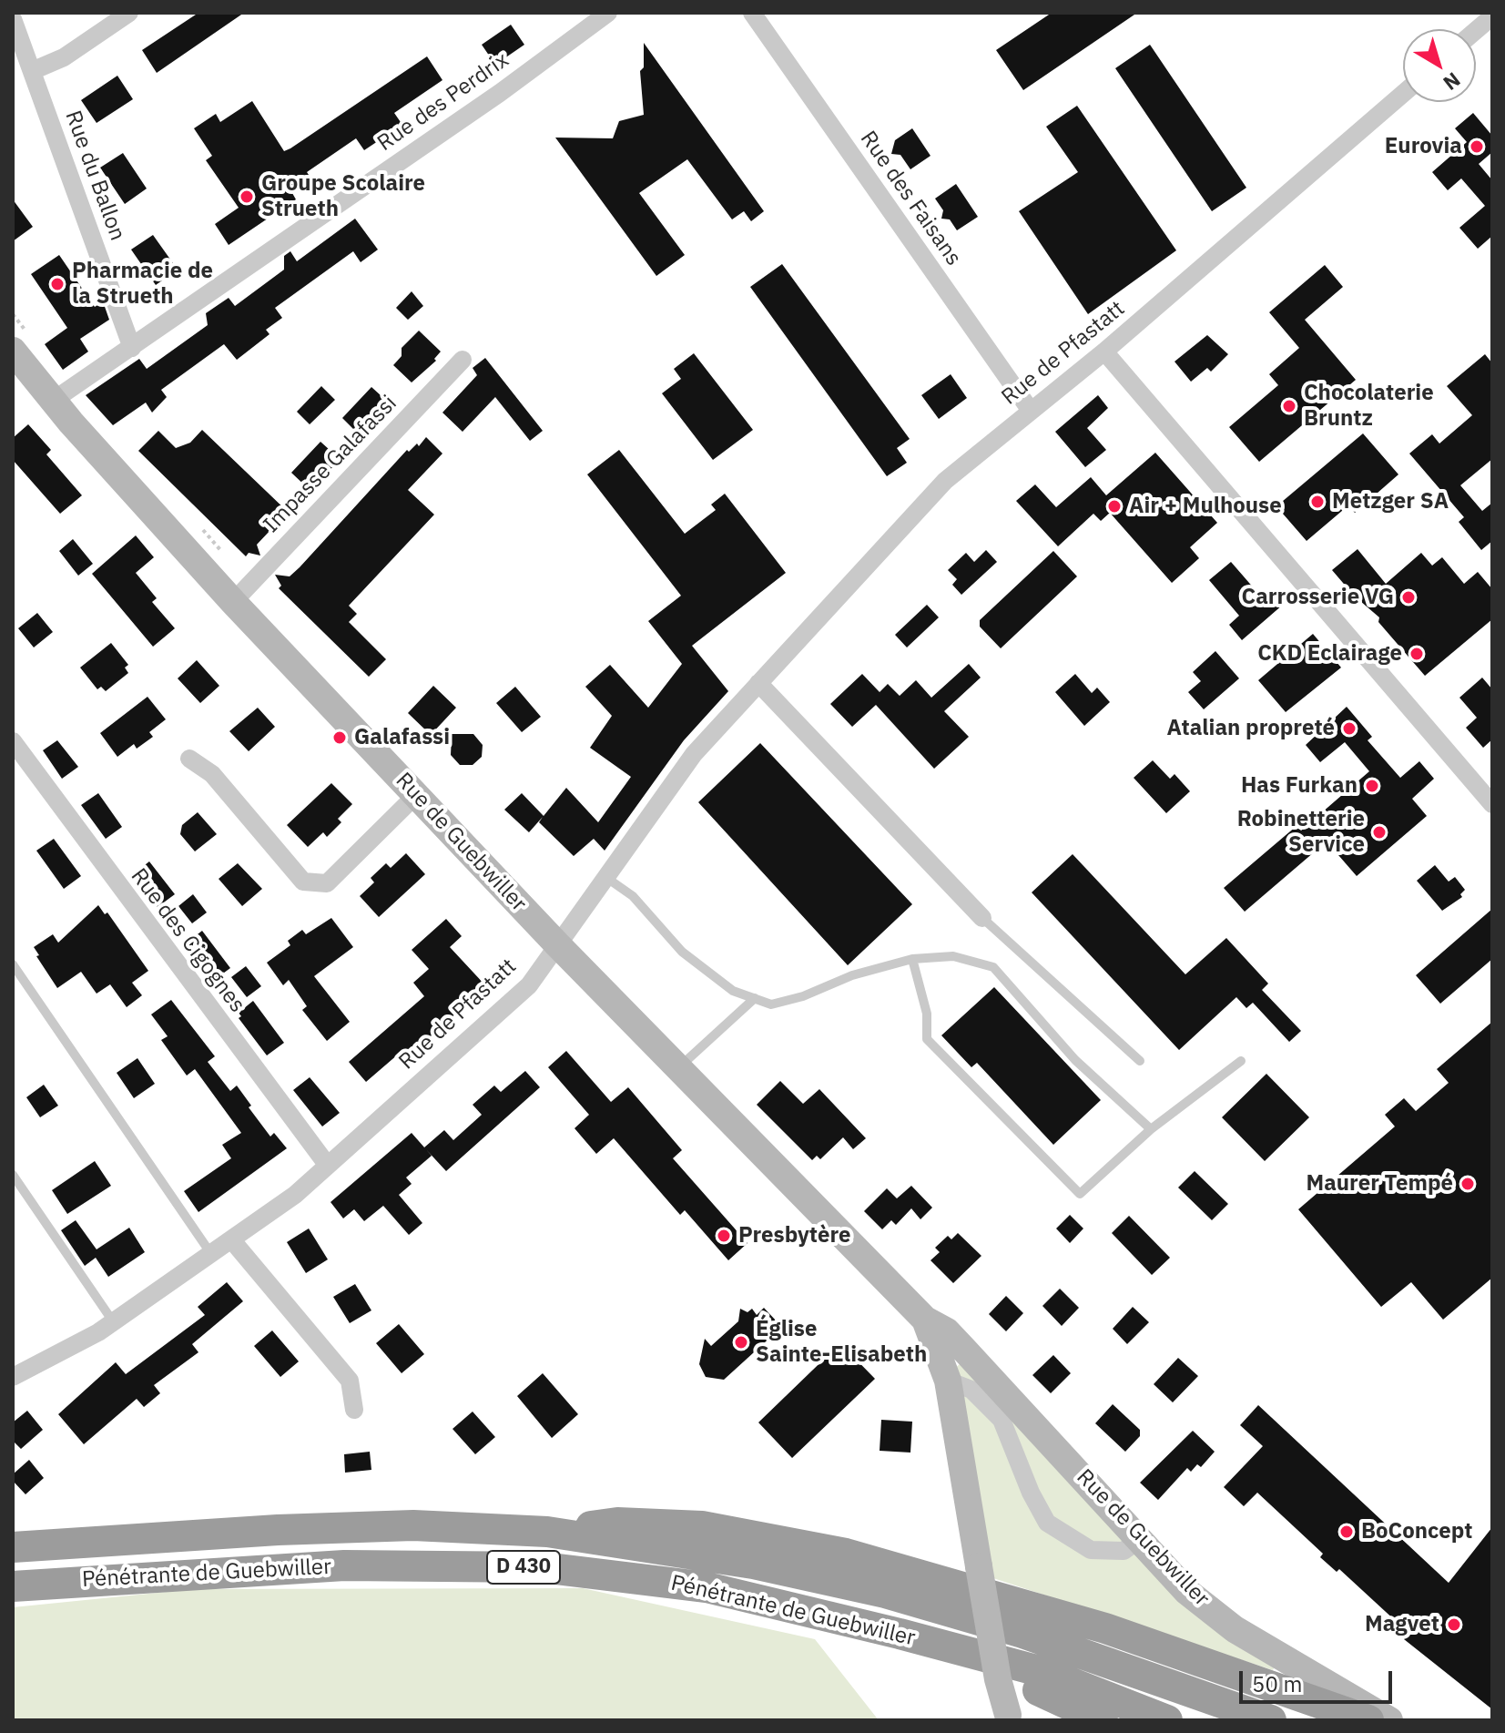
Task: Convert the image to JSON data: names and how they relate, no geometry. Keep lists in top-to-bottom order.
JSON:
{
  "streets": {
    "highway": ["D 430", "Pénétrante de Guebwiller"],
    "main road": ["Rue de Guebwiller"],
    "street": [
      "Rue des Perdrix",
      "Rue du Ballon",
      "Rue des Faisans",
      "Rue de Pfastatt",
      "Impasse Galafassi",
      "Rue des Cigognes"
    ]
  },
  "crossings": [
    ["Rue des Perdrix", "Rue du Ballon"],
    ["Rue des Perdrix", "Rue de Guebwiller"],
    ["Rue des Faisans", "Rue de Pfastatt"],
    ["Rue de Pfastatt", "Rue de Guebwiller"],
    ["Rue de Pfastatt", "Rue des Cigognes"],
    ["Impasse Galafassi", "Rue de Guebwiller"]
  ],
  "places": [
    "Eurovia",
    "Groupe Scolaire Strueth",
    "Pharmacie de la Strueth",
    "Chocolaterie Bruntz",
    "Metzger SA",
    "Air + Mulhouse",
    "Carrosserie VG",
    "CKD Eclairage",
    "Atalian propreté",
    "Galafassi",
    "Has Furkan",
    "Robinetterie Service",
    "Maurer Tempé",
    "Presbytère",
    "Église Sainte-Elisabeth",
    "BoConcept",
    "Magvet"
  ],
  "scale_bar": "50 m",
  "north": "bottom right"
}
